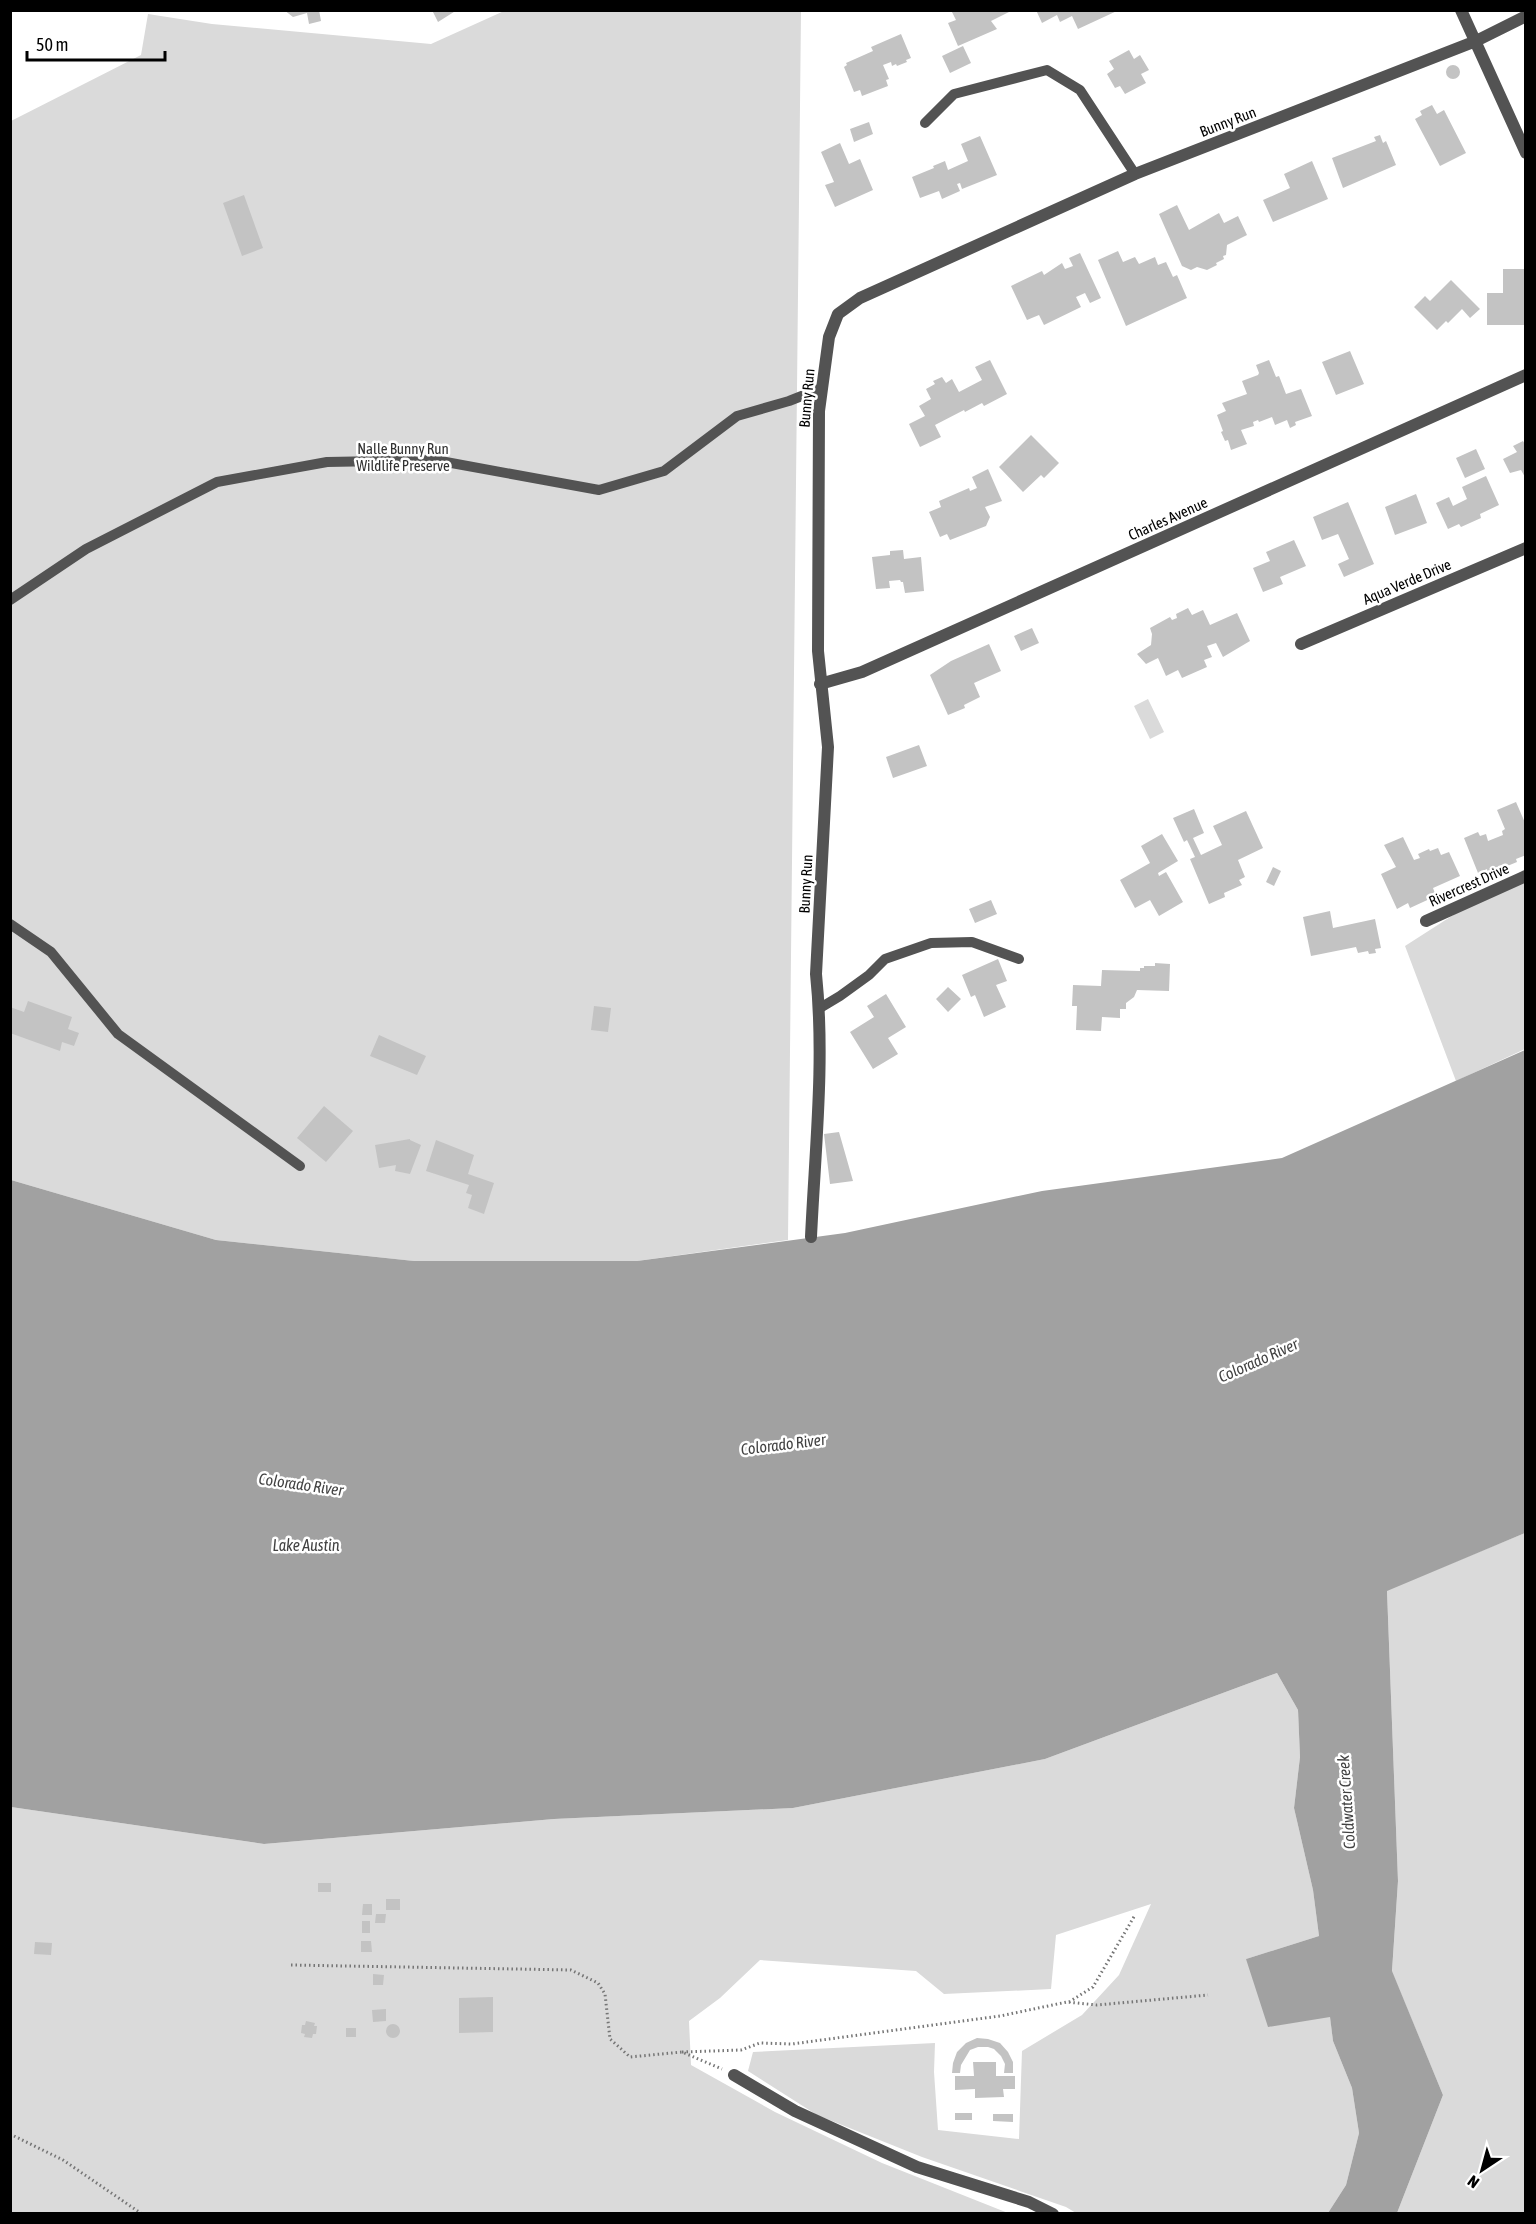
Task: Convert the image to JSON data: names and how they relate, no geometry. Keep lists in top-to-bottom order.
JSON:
{
  "streets": {
    "street": [
      "Bunny Run",
      "Charles Avenue",
      "Aqua Verde Drive",
      "Rivercrest Drive"
    ]
  },
  "crossings": [
    ["Bunny Run", "Charles Avenue"]
  ],
  "water": ["Colorado River", "Lake Austin", "Coldwater Creek"],
  "parks": ["Nalle Bunny Run Wildlife Preserve"],
  "scale_bar": "50 m",
  "north": "bottom left"
}
